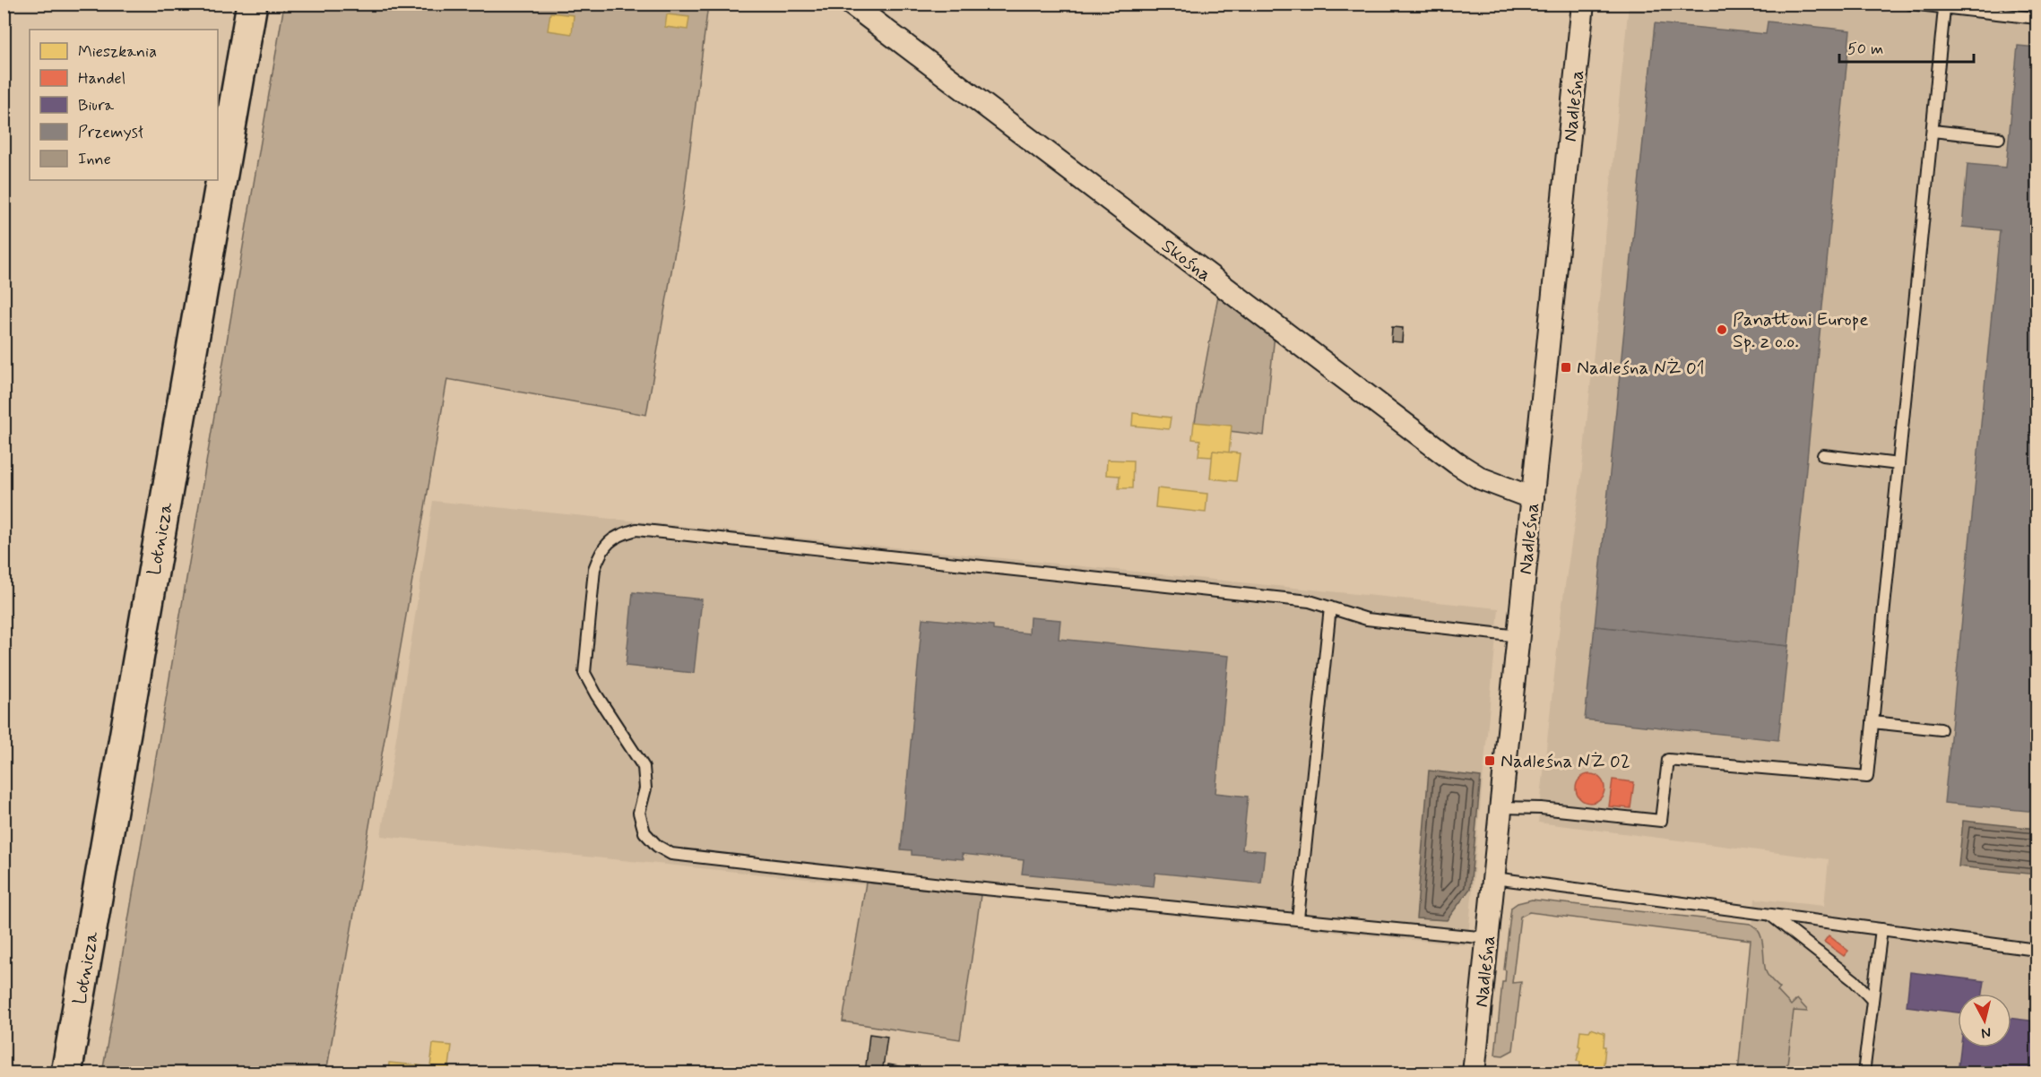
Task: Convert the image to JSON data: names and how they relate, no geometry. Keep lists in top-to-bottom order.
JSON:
{
  "streets": {
    "main road": ["Lotnicza"],
    "street": ["Nadleśna", "Skośna"]
  },
  "crossings": [
    ["Nadleśna", "Skośna"]
  ],
  "places": {
    "other": ["Panattoni Europe Sp. z o.o."],
    "transit": ["Nadleśna NŻ 01", "Nadleśna NŻ 02"]
  },
  "legend": [
    "Mieszkania",
    "Handel",
    "Biura",
    "Przemysł",
    "Inne"
  ],
  "scale_bar": "50 m",
  "north": "bottom"
}
